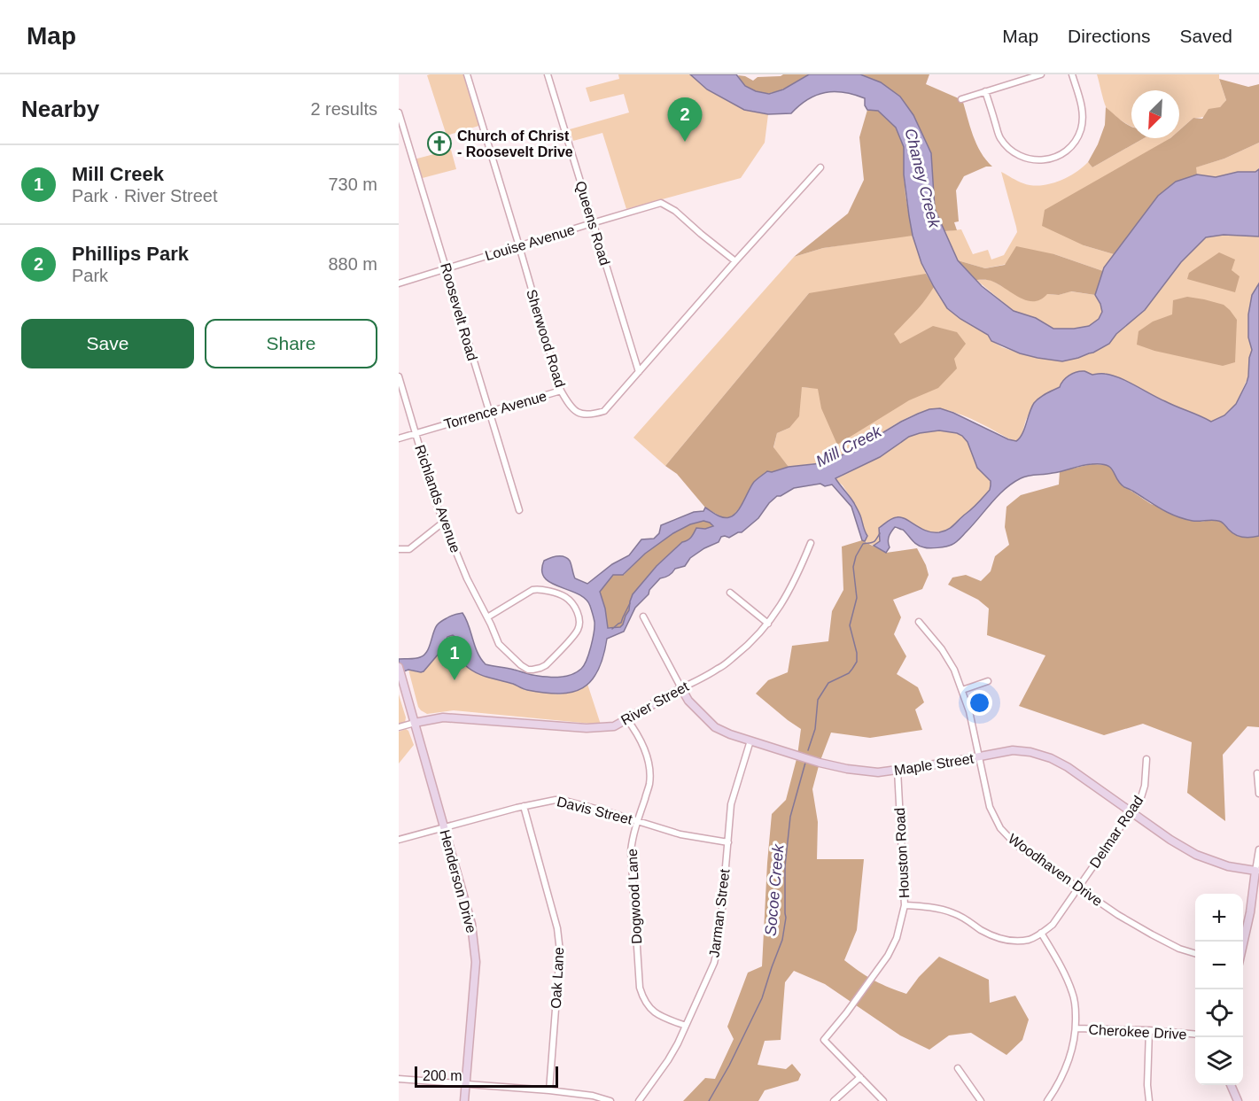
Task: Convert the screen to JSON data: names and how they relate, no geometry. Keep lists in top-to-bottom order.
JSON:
{
  "streets": {
    "street": [
      "Queens Road",
      "Louise Avenue",
      "Roosevelt Road",
      "Sherwood Road",
      "Torrence Avenue",
      "Richlands Avenue",
      "River Street",
      "Maple Street",
      "Davis Street",
      "Delmar Road",
      "Houston Road",
      "Woodhaven Drive",
      "Henderson Drive",
      "Dogwood Lane",
      "Jarman Street",
      "Oak Lane",
      "Cherokee Drive"
    ]
  },
  "crossings": [
    ["Queens Road", "Louise Avenue"],
    ["Queens Road", "Sherwood Road"],
    ["Louise Avenue", "Roosevelt Road"],
    ["Louise Avenue", "Sherwood Road"],
    ["Roosevelt Road", "Torrence Avenue"],
    ["Sherwood Road", "Torrence Avenue"],
    ["Torrence Avenue", "Richlands Avenue"],
    ["River Street", "Maple Street"],
    ["River Street", "Henderson Drive"],
    ["River Street", "Dogwood Lane"],
    ["Maple Street", "Delmar Road"],
    ["Maple Street", "Houston Road"],
    ["Maple Street", "Woodhaven Drive"],
    ["Maple Street", "Jarman Street"],
    ["Davis Street", "Henderson Drive"],
    ["Davis Street", "Dogwood Lane"],
    ["Davis Street", "Jarman Street"],
    ["Davis Street", "Oak Lane"],
    ["Delmar Road", "Houston Road"],
    ["Delmar Road", "Woodhaven Drive"],
    ["Dogwood Lane", "Jarman Street"]
  ],
  "water": ["Chaney Creek", "Mill Creek", "Socoe Creek"],
  "places": {
    "church": ["Church of Christ - Roosevelt Drive"]
  },
  "scale_bar": "200 m",
  "north": "bottom left",
  "page": {
    "header": "Map",
    "nav": ["Map", "Directions", "Saved"],
    "heading": ["Nearby", "2 results"],
    "pins": ["2", "1"],
    "list": [
      {
        "mark": "1",
        "name": "Mill Creek",
        "note": "Park · River Street",
        "value": "730 m"
      },
      {
        "mark": "2",
        "name": "Phillips Park",
        "note": "Park",
        "value": "880 m"
      }
    ],
    "buttons": ["Save", "Share"],
    "map_buttons": ["+", "−"],
    "scale": "200 m"
  }
}
